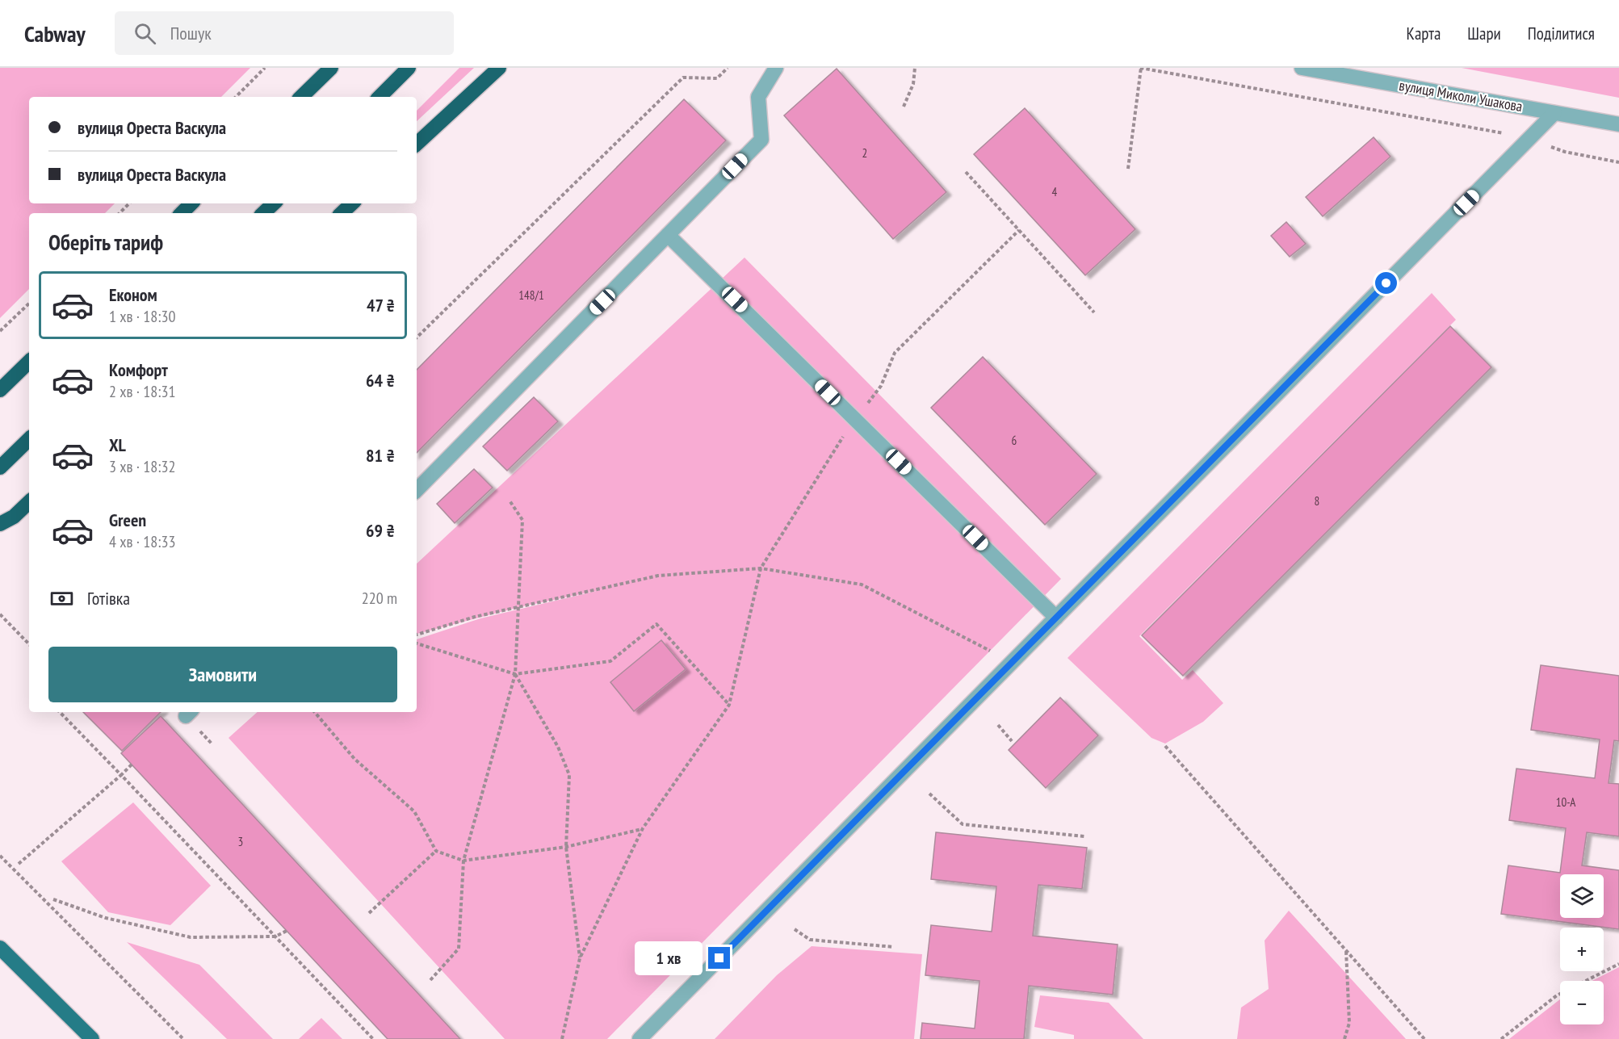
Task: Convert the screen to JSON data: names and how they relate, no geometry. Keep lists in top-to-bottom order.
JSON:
{
  "streets": {
    "street": ["вулиця Миколи Ушакова"]
  },
  "house_numbers": [
    "2",
    "4",
    "148/1",
    "6",
    "8",
    "10-А",
    "3"
  ],
  "page": {
    "header": "Cabway",
    "search": "Пошук",
    "nav": ["Карта", "Шари", "Поділитися"],
    "banner": ["вулиця Ореста Васкула", "вулиця Ореста Васкула"],
    "heading": "Оберіть тариф",
    "list": [
      {
        "name": "Економ",
        "note": "1 хв · 18:30",
        "value": "47 ₴"
      },
      {
        "name": "Комфорт",
        "note": "2 хв · 18:31",
        "value": "64 ₴"
      },
      {
        "name": "XL",
        "note": "3 хв · 18:32",
        "value": "81 ₴"
      },
      {
        "name": "Green",
        "note": "4 хв · 18:33",
        "value": "69 ₴"
      }
    ],
    "pay": ["Готівка", "220 m"],
    "buttons": "Замовити",
    "map_buttons": ["+", "−"],
    "bubble": "1 хв"
  }
}
